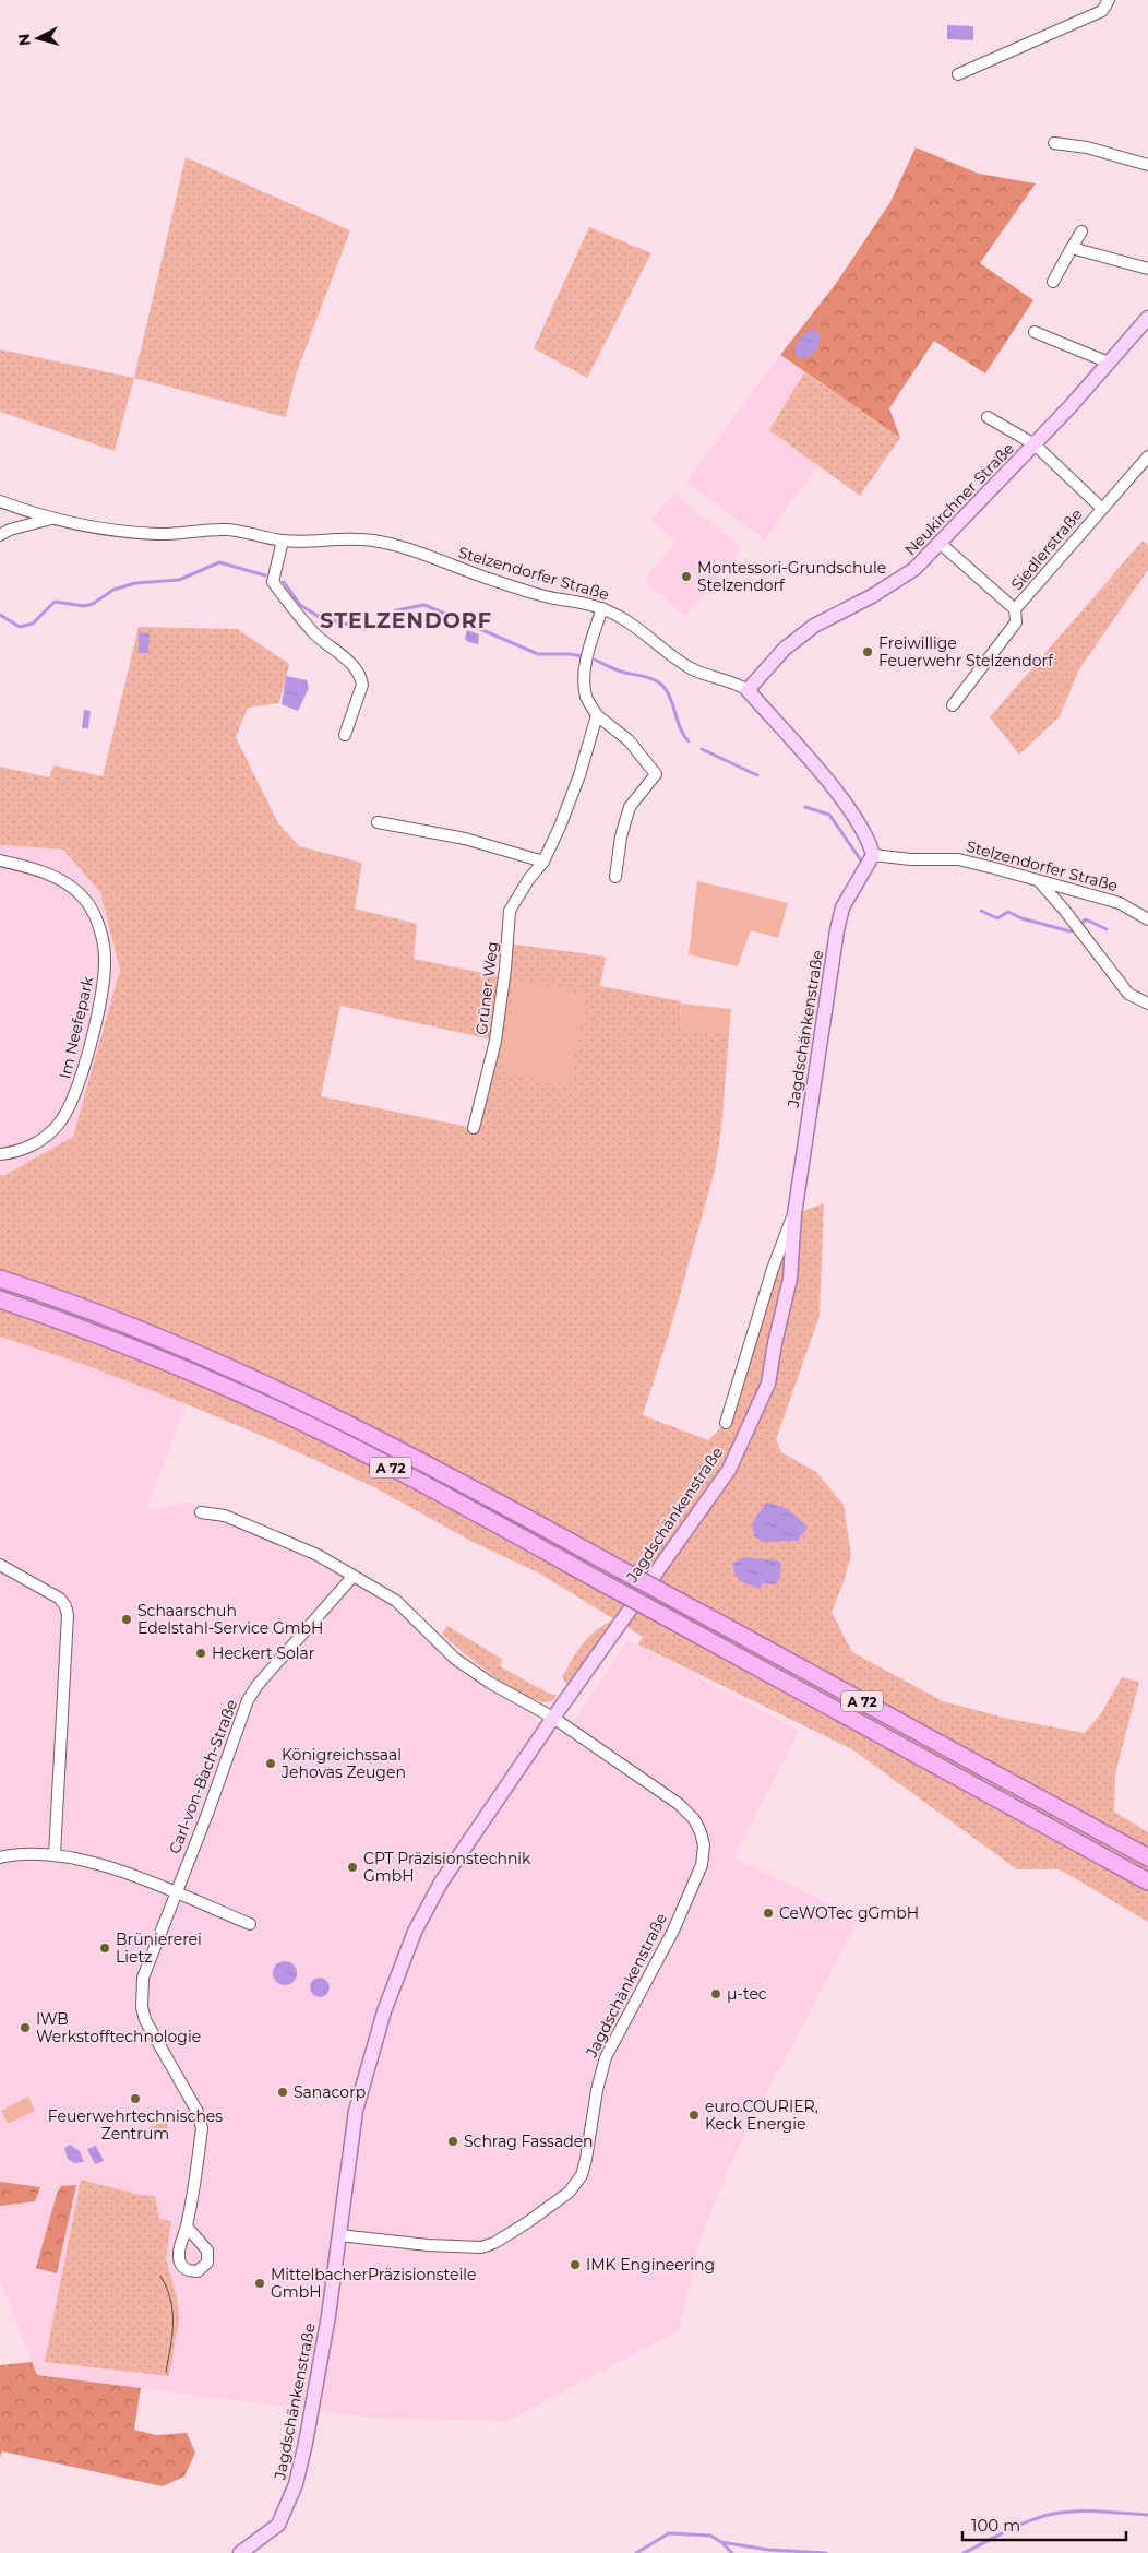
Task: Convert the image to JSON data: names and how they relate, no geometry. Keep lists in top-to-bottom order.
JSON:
{
  "streets": {
    "highway": ["A 72"],
    "main road": ["Neukirchner Straße", "Stelzendorfer Straße", "Jagdschänkenstraße"],
    "street": [
      "Siedlerstraße",
      "Grüner Weg",
      "Im Neefepark",
      "Carl-von-Bach-Straße"
    ]
  },
  "crossings": [
    ["Neukirchner Straße", "Siedlerstraße"],
    ["Neukirchner Straße", "Stelzendorfer Straße"],
    ["Stelzendorfer Straße", "Jagdschänkenstraße"],
    ["Jagdschänkenstraße", "Carl-von-Bach-Straße"]
  ],
  "districts": ["STELZENDORF"],
  "places": [
    "Montessori-Grundschule Stelzendorf",
    "Freiwillige Feuerwehr Stelzendorf",
    "Schaarschuh Edelstahl-Service GmbH",
    "Heckert Solar",
    "Königreichssaal Jehovas Zeugen",
    "CPT Präzisionstechnik GmbH",
    "CeWOTec gGmbH",
    "Brüniererei Lietz",
    "µ-tec",
    "IWB Werkstofftechnologie",
    "Sanacorp",
    "Feuerwehrtechnisches Zentrum",
    "euro.COURIER, Keck Energie",
    "Schrag Fassaden",
    "IMK Engineering",
    "MittelbacherPräzisionsteile GmbH"
  ],
  "scale_bar": "100 m",
  "north": "left"
}
